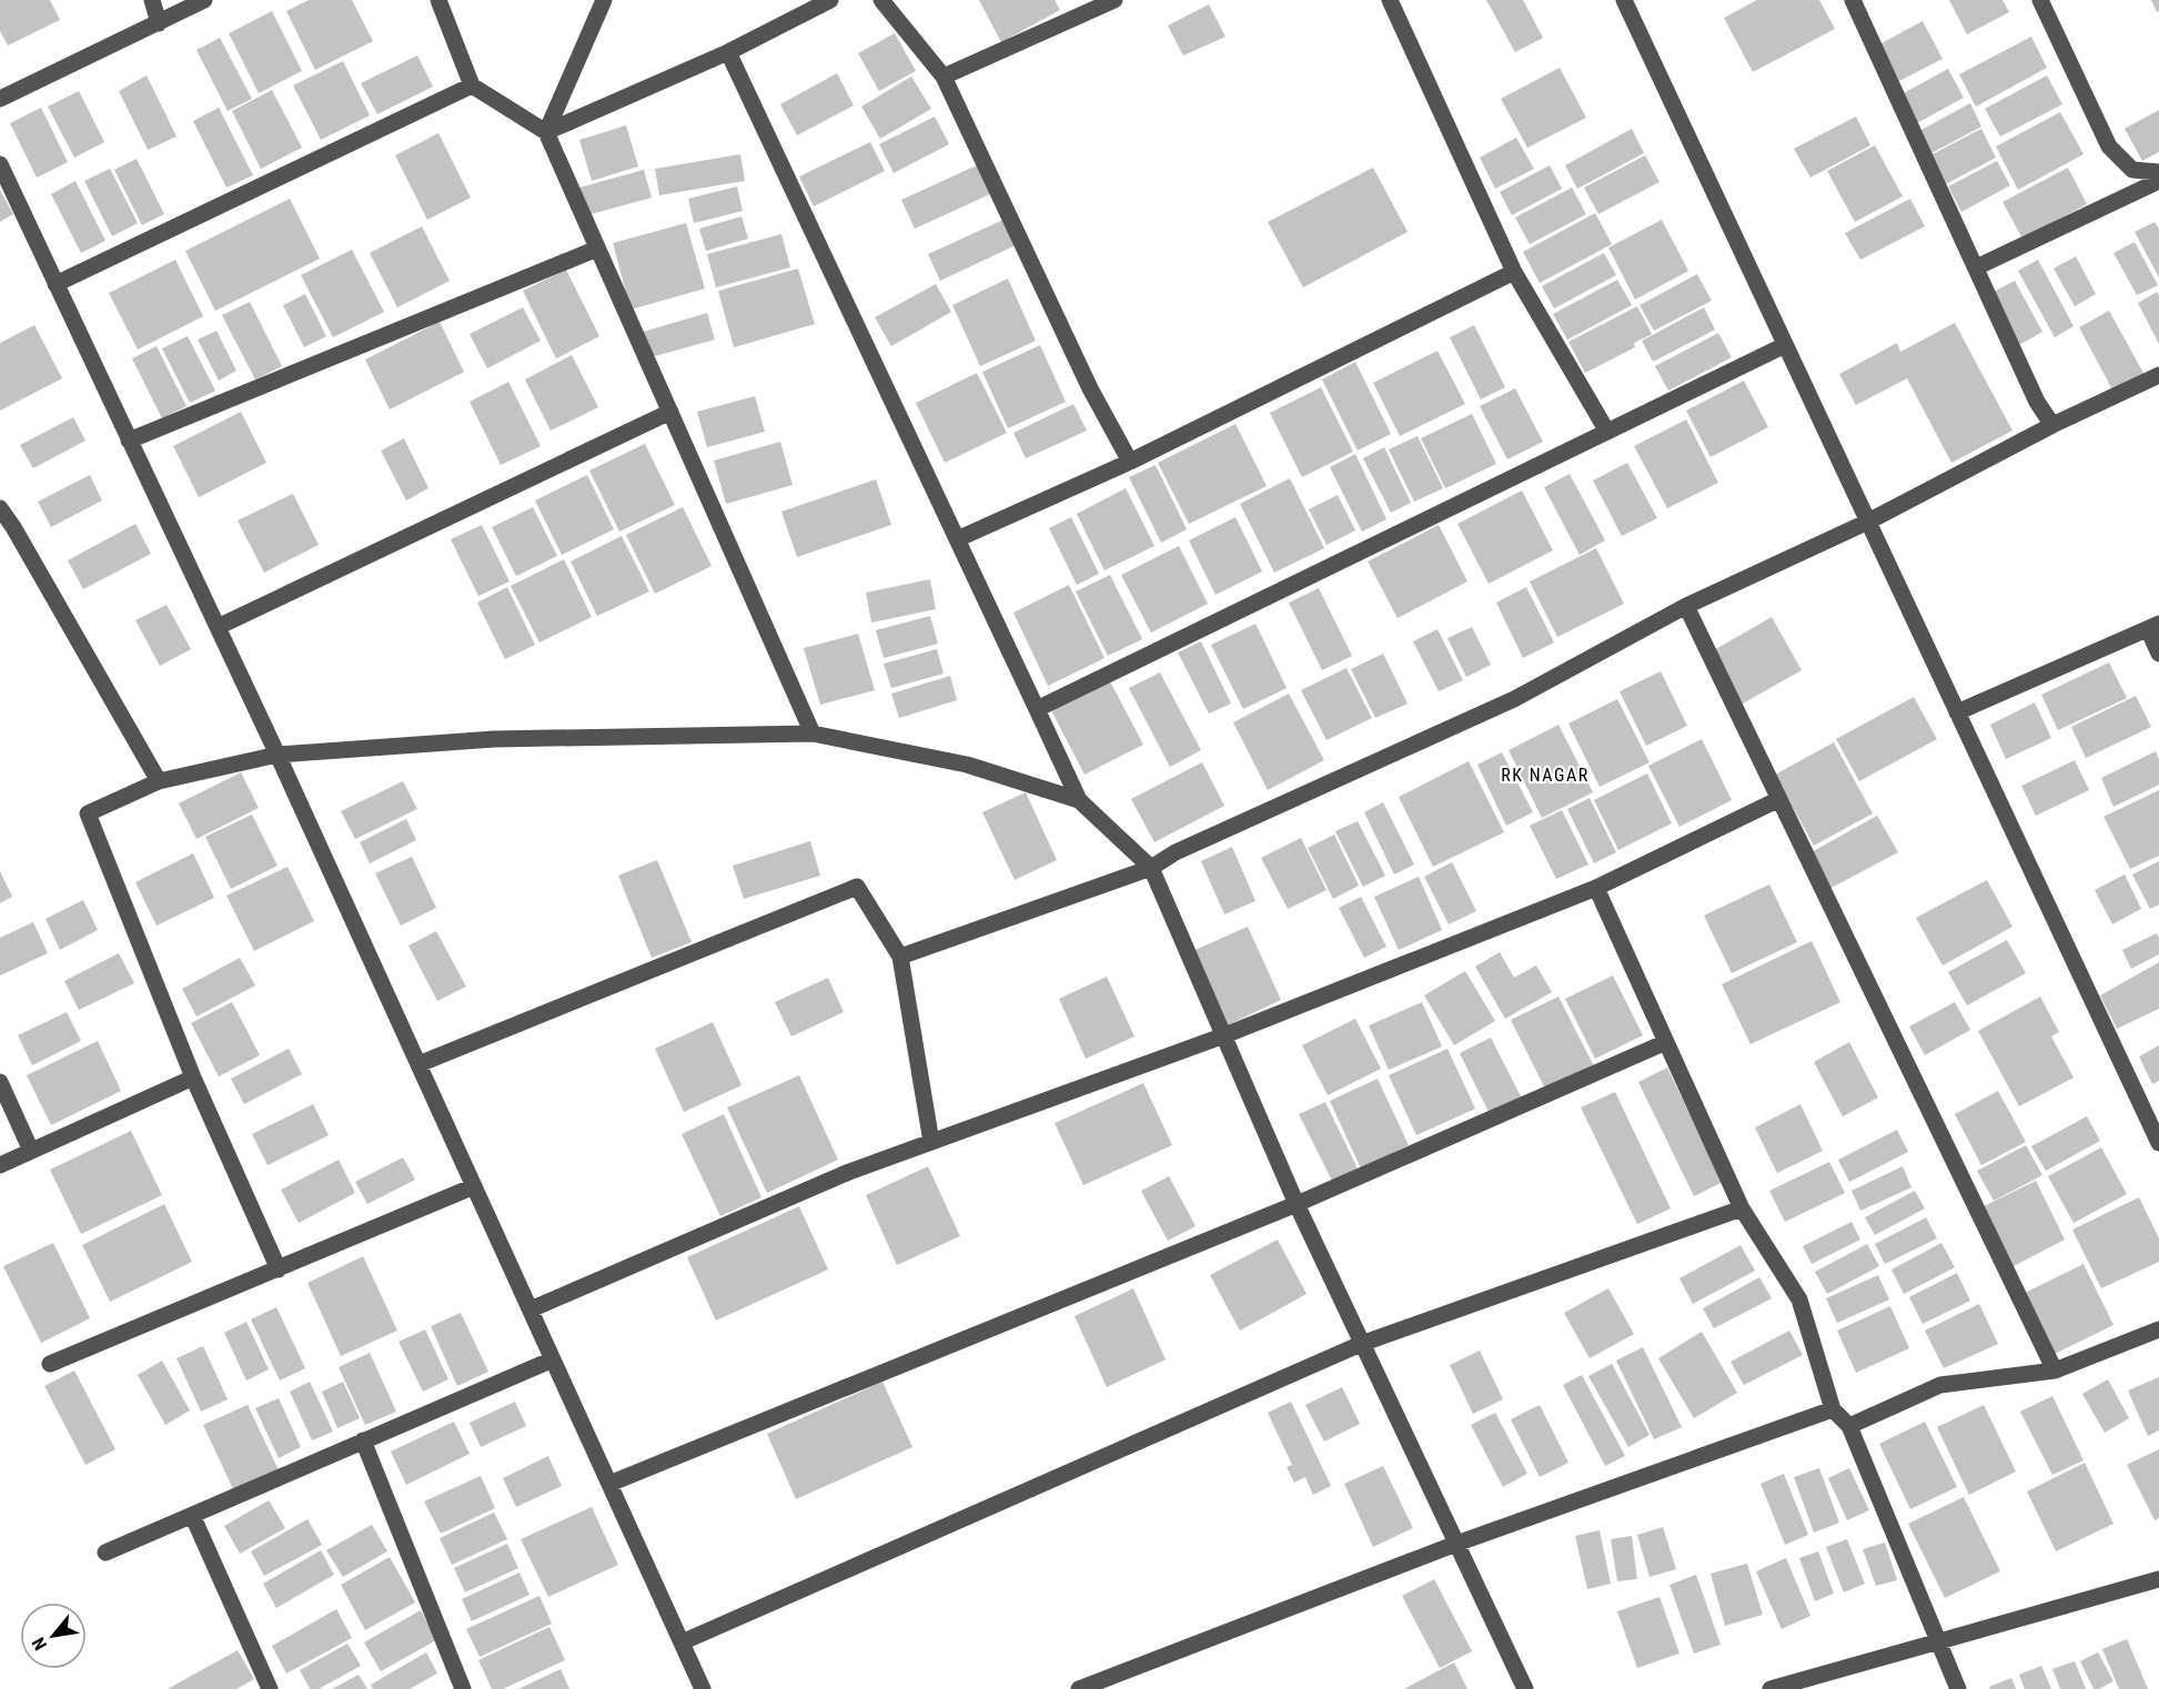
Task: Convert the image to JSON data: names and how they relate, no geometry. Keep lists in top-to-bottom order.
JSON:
{
  "districts": ["RK NAGAR"],
  "north": "bottom left"
}
